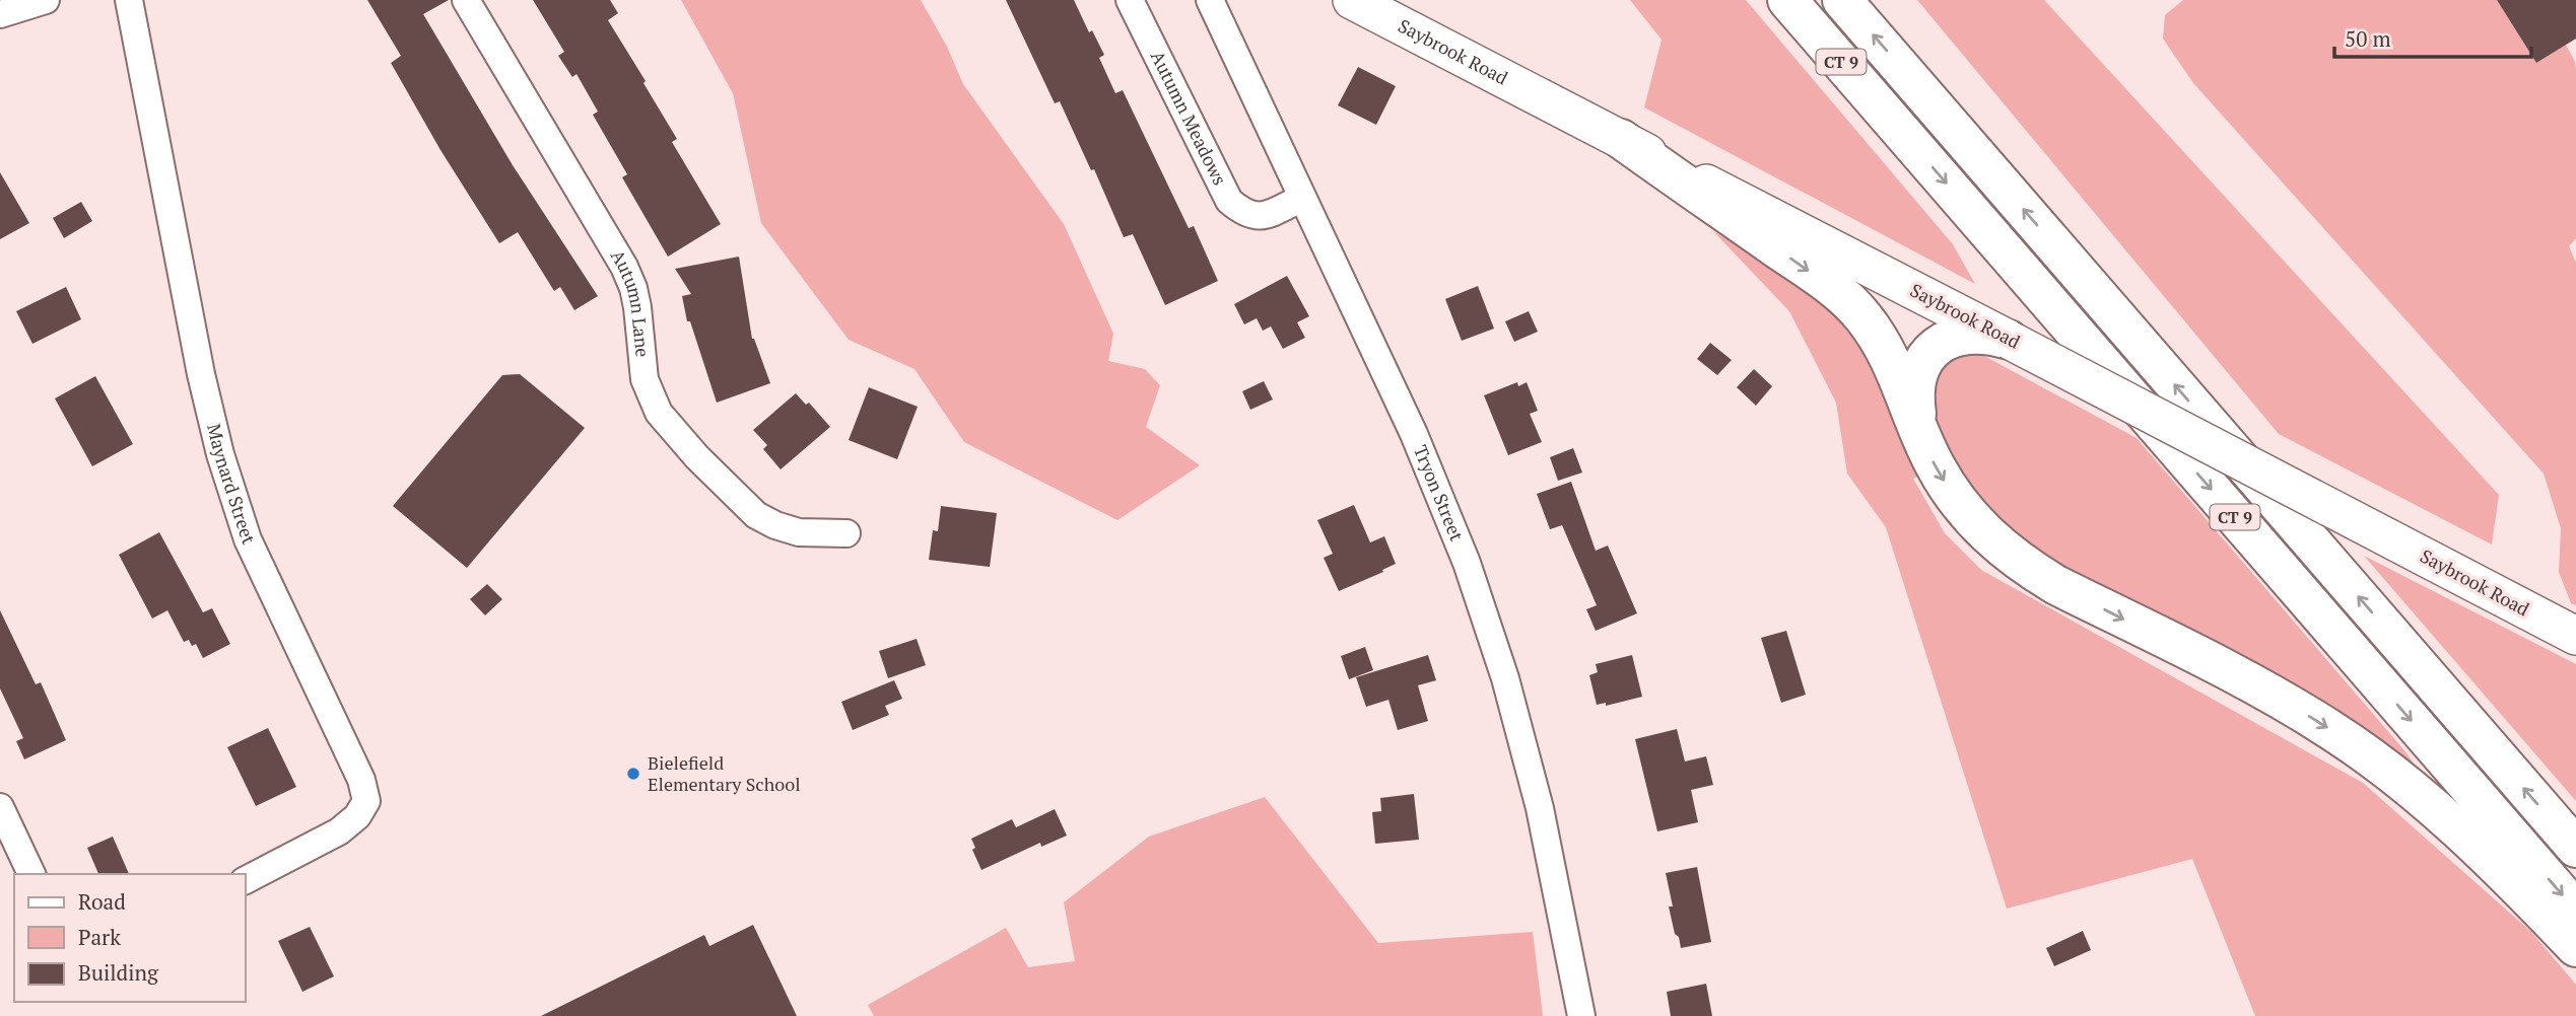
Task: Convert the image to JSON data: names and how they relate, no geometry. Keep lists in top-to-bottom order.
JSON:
{
  "streets": {
    "highway": ["CT 9"],
    "main road": ["Saybrook Road"],
    "street": [
      "Autumn Meadows",
      "Autumn Lane",
      "Maynard Street",
      "Tryon Street"
    ]
  },
  "crossings": [
    ["Autumn Meadows", "Tryon Street"]
  ],
  "places": ["Bielefield Elementary School"],
  "legend": ["Road", "Park", "Building"],
  "scale_bar": "50 m"
}
